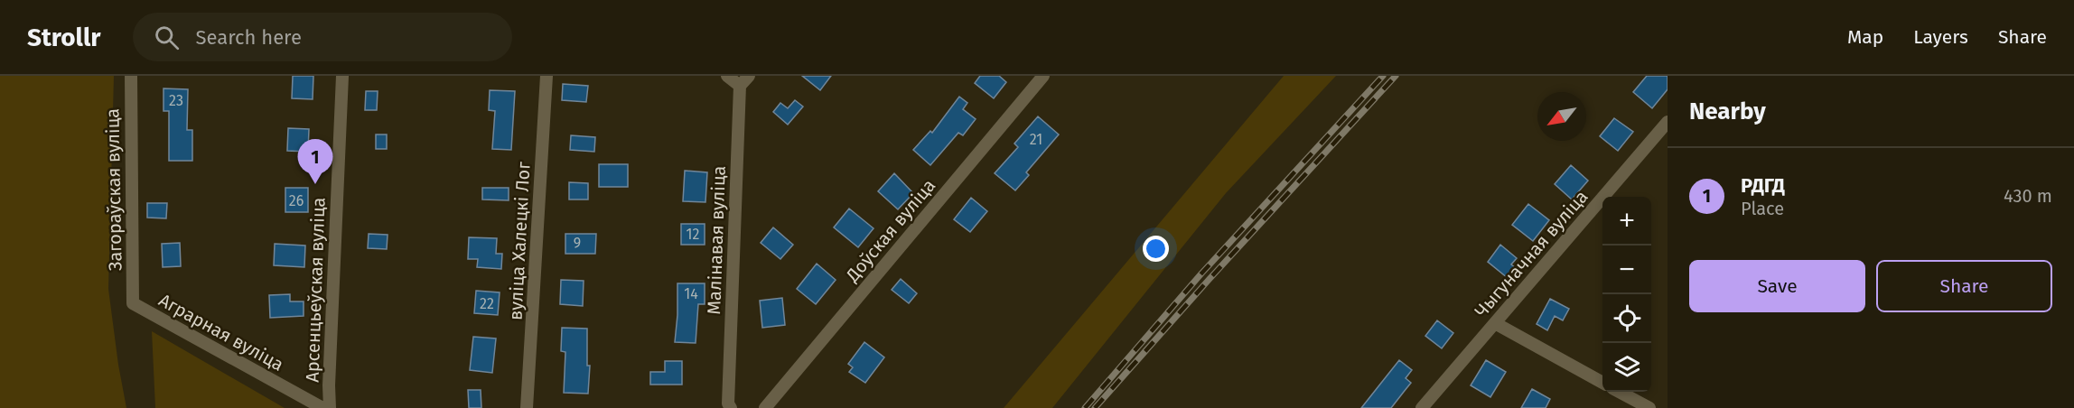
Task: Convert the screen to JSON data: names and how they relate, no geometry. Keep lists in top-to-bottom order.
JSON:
{
  "streets": {
    "street": [
      "Загораўская вуліца",
      "Доўская вуліца",
      "Малінавая вуліца",
      "вуліца Халецкі Лог",
      "Чыгуначная вуліца",
      "Арсенцьеўская вуліца",
      "Аграрная вуліца"
    ]
  },
  "crossings": [
    ["Загораўская вуліца", "Аграрная вуліца"]
  ],
  "house_numbers": [
    "23",
    "21",
    "26",
    "12",
    "9",
    "14",
    "22"
  ],
  "north": "bottom left",
  "page": {
    "header": "Strollr",
    "search": "Search here",
    "nav": ["Map", "Layers", "Share"],
    "heading": "Nearby",
    "pins": "1",
    "list": [
      {
        "mark": "1",
        "name": "РДГД",
        "note": "Place",
        "value": "430 m"
      }
    ],
    "map_buttons": ["+", "−"],
    "buttons": ["Save", "Share"]
  }
}
